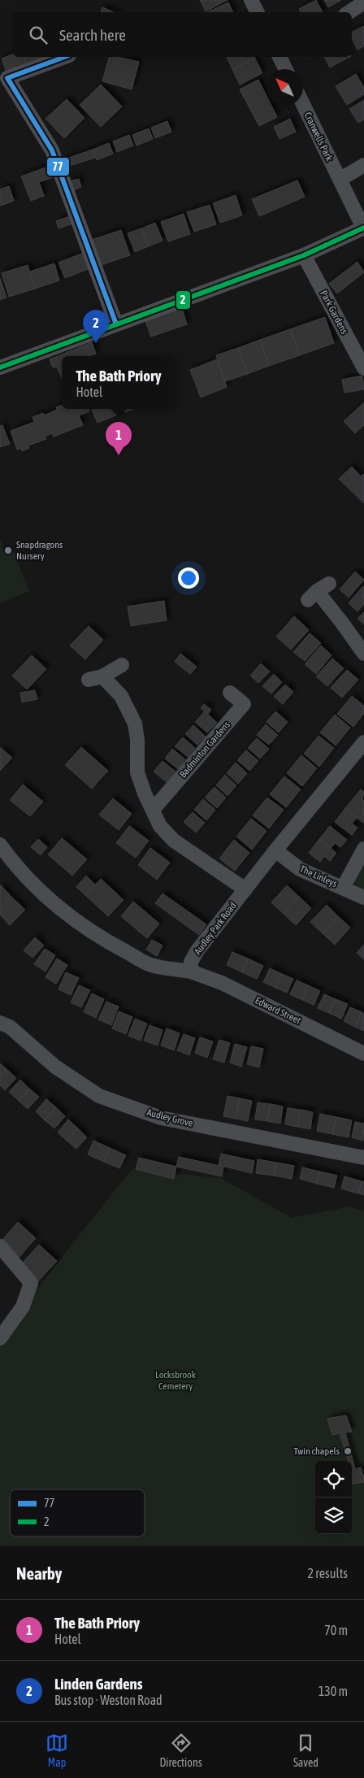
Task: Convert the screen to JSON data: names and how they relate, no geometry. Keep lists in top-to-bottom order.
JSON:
{
  "streets": {
    "street": [
      "Cranwells Park",
      "Park Gardens",
      "Badminton Gardens",
      "The Linleys",
      "Audley Park Road",
      "Edward Street",
      "Audley Grove"
    ]
  },
  "crossings": [
    ["The Linleys", "Audley Park Road"],
    ["Audley Park Road", "Edward Street"]
  ],
  "parks": ["Locksbrook Cemetery"],
  "places": ["Snapdragons Nursery", "Twin chapels"],
  "lines": ["transit line 77", "transit line 2"],
  "legend": ["77", "2"],
  "north": "top left",
  "page": {
    "search": "Search here",
    "pins": ["2", "1"],
    "popup": ["The Bath Priory", "Hotel"],
    "heading": ["Nearby", "2 results"],
    "list": [
      {
        "mark": "1",
        "name": "The Bath Priory",
        "note": "Hotel",
        "value": "70 m"
      },
      {
        "mark": "2",
        "name": "Linden Gardens",
        "note": "Bus stop · Weston Road",
        "value": "130 m"
      }
    ],
    "nav": ["Map", "Directions", "Saved"]
  }
}
